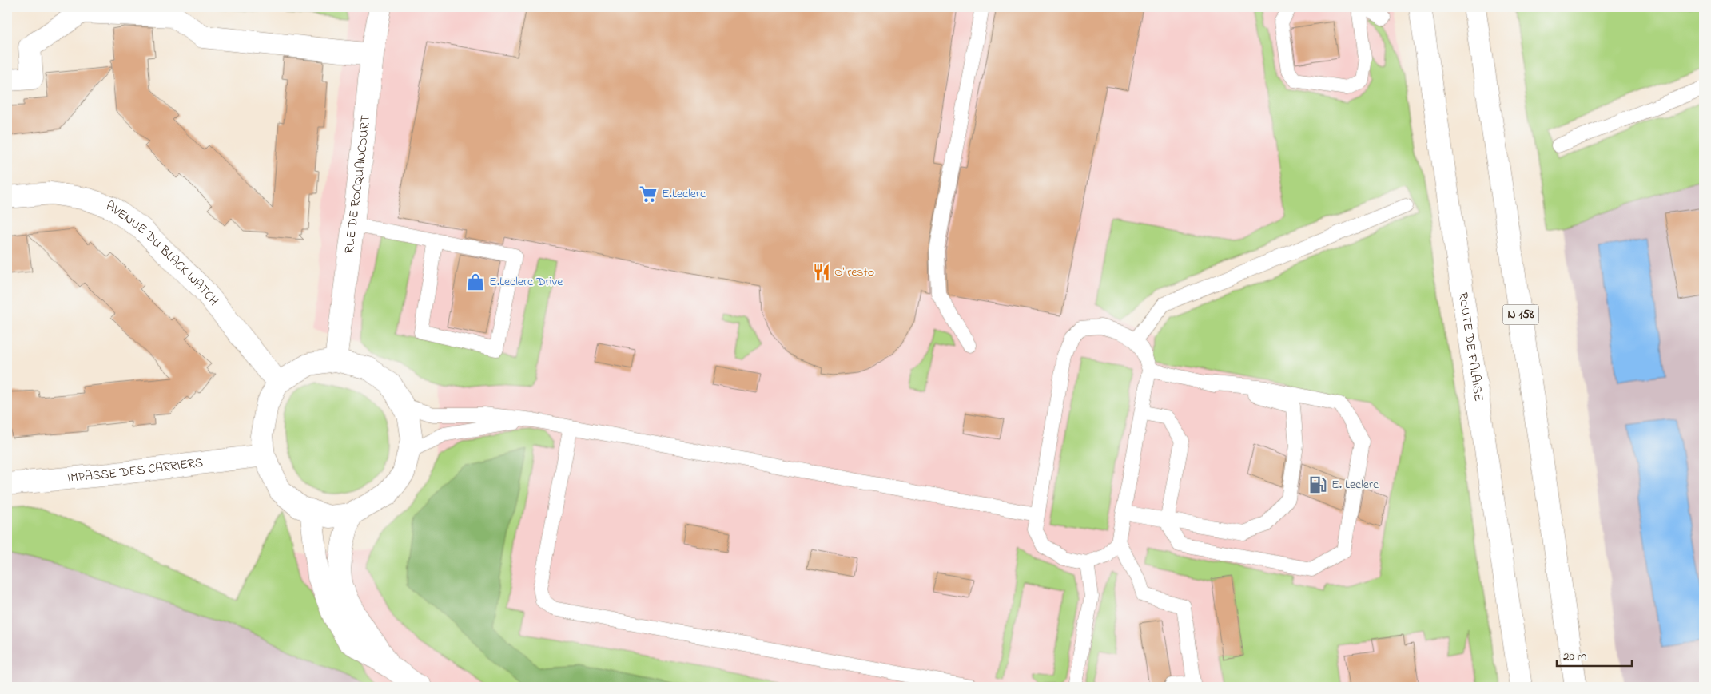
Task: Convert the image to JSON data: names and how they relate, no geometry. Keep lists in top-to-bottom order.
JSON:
{
  "streets": {
    "main road": [
      "RUE DE ROCQUANCOURT",
      "AVENUE DU BLACK WATCH",
      "N 158",
      "ROUTE DE FALAISE",
      "IMPASSE DES CARRIERS"
    ]
  },
  "places": {
    "supermarket": ["E.Leclerc"],
    "restaurant": ["O' resto"],
    "shop": ["E.Leclerc Drive"],
    "fuel station": ["E. Leclerc"]
  },
  "scale_bar": "20 m"
}
